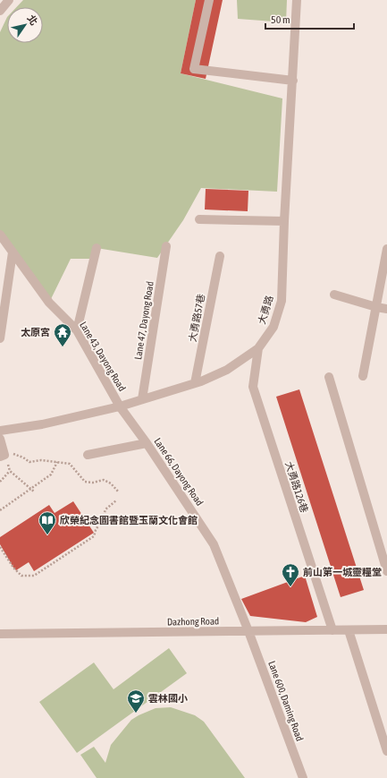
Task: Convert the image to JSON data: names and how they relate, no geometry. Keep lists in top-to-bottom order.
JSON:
{
  "streets": {
    "street": [
      "大勇路",
      "大勇路57巷",
      "Lane 47, Dayong Road",
      "Lane 43, Dayong Road",
      "Lane 66, Dayong Road",
      "大勇路126巷",
      "Dazhong Road",
      "Lane 600, Daming Road"
    ]
  },
  "crossings": [
    ["大勇路", "大勇路57巷"],
    ["大勇路", "Lane 47, Dayong Road"],
    ["大勇路", "Lane 43, Dayong Road"],
    ["大勇路", "Lane 66, Dayong Road"],
    ["大勇路", "大勇路126巷"],
    ["Lane 43, Dayong Road", "Lane 66, Dayong Road"],
    ["Lane 66, Dayong Road", "Dazhong Road"],
    ["Lane 66, Dayong Road", "Lane 600, Daming Road"],
    ["大勇路126巷", "Dazhong Road"],
    ["Dazhong Road", "Lane 600, Daming Road"]
  ],
  "places": {
    "temple": ["太原宮"],
    "library": ["欣榮紀念圖書館暨玉蘭文化會館"],
    "church": ["前山第一城靈糧堂"],
    "school or university": ["雲林國小"]
  },
  "scale_bar": "50 m",
  "north": "top right"
}
